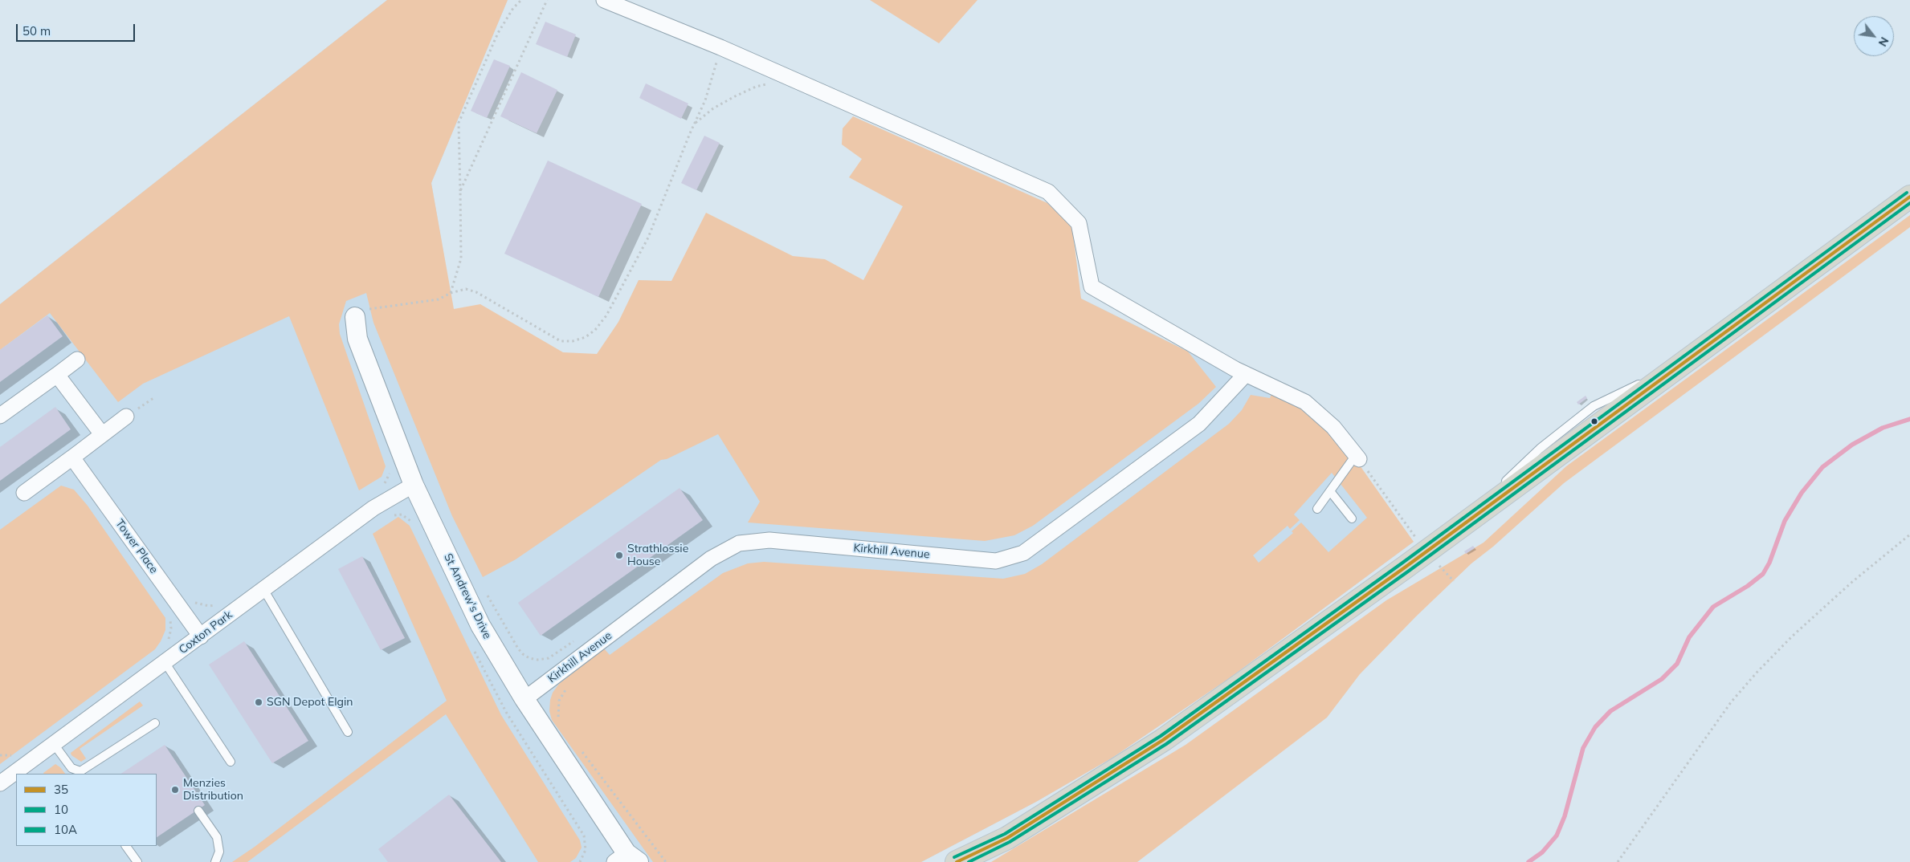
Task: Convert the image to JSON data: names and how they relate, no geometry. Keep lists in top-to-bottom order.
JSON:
{
  "streets": {
    "street": [
      "Tower Place",
      "Kirkhill Avenue",
      "St Andrew's Drive",
      "Coxton Park"
    ]
  },
  "crossings": [
    ["Tower Place", "Coxton Park"],
    ["Kirkhill Avenue", "St Andrew's Drive"],
    ["St Andrew's Drive", "Coxton Park"]
  ],
  "places": ["Strathlossie House", "SGN Depot Elgin", "Menzies Distribution"],
  "lines": ["transit line 10A", "transit line 35", "transit line 10"],
  "legend": ["35", "10", "10A"],
  "scale_bar": "50 m",
  "north": "bottom right"
}
